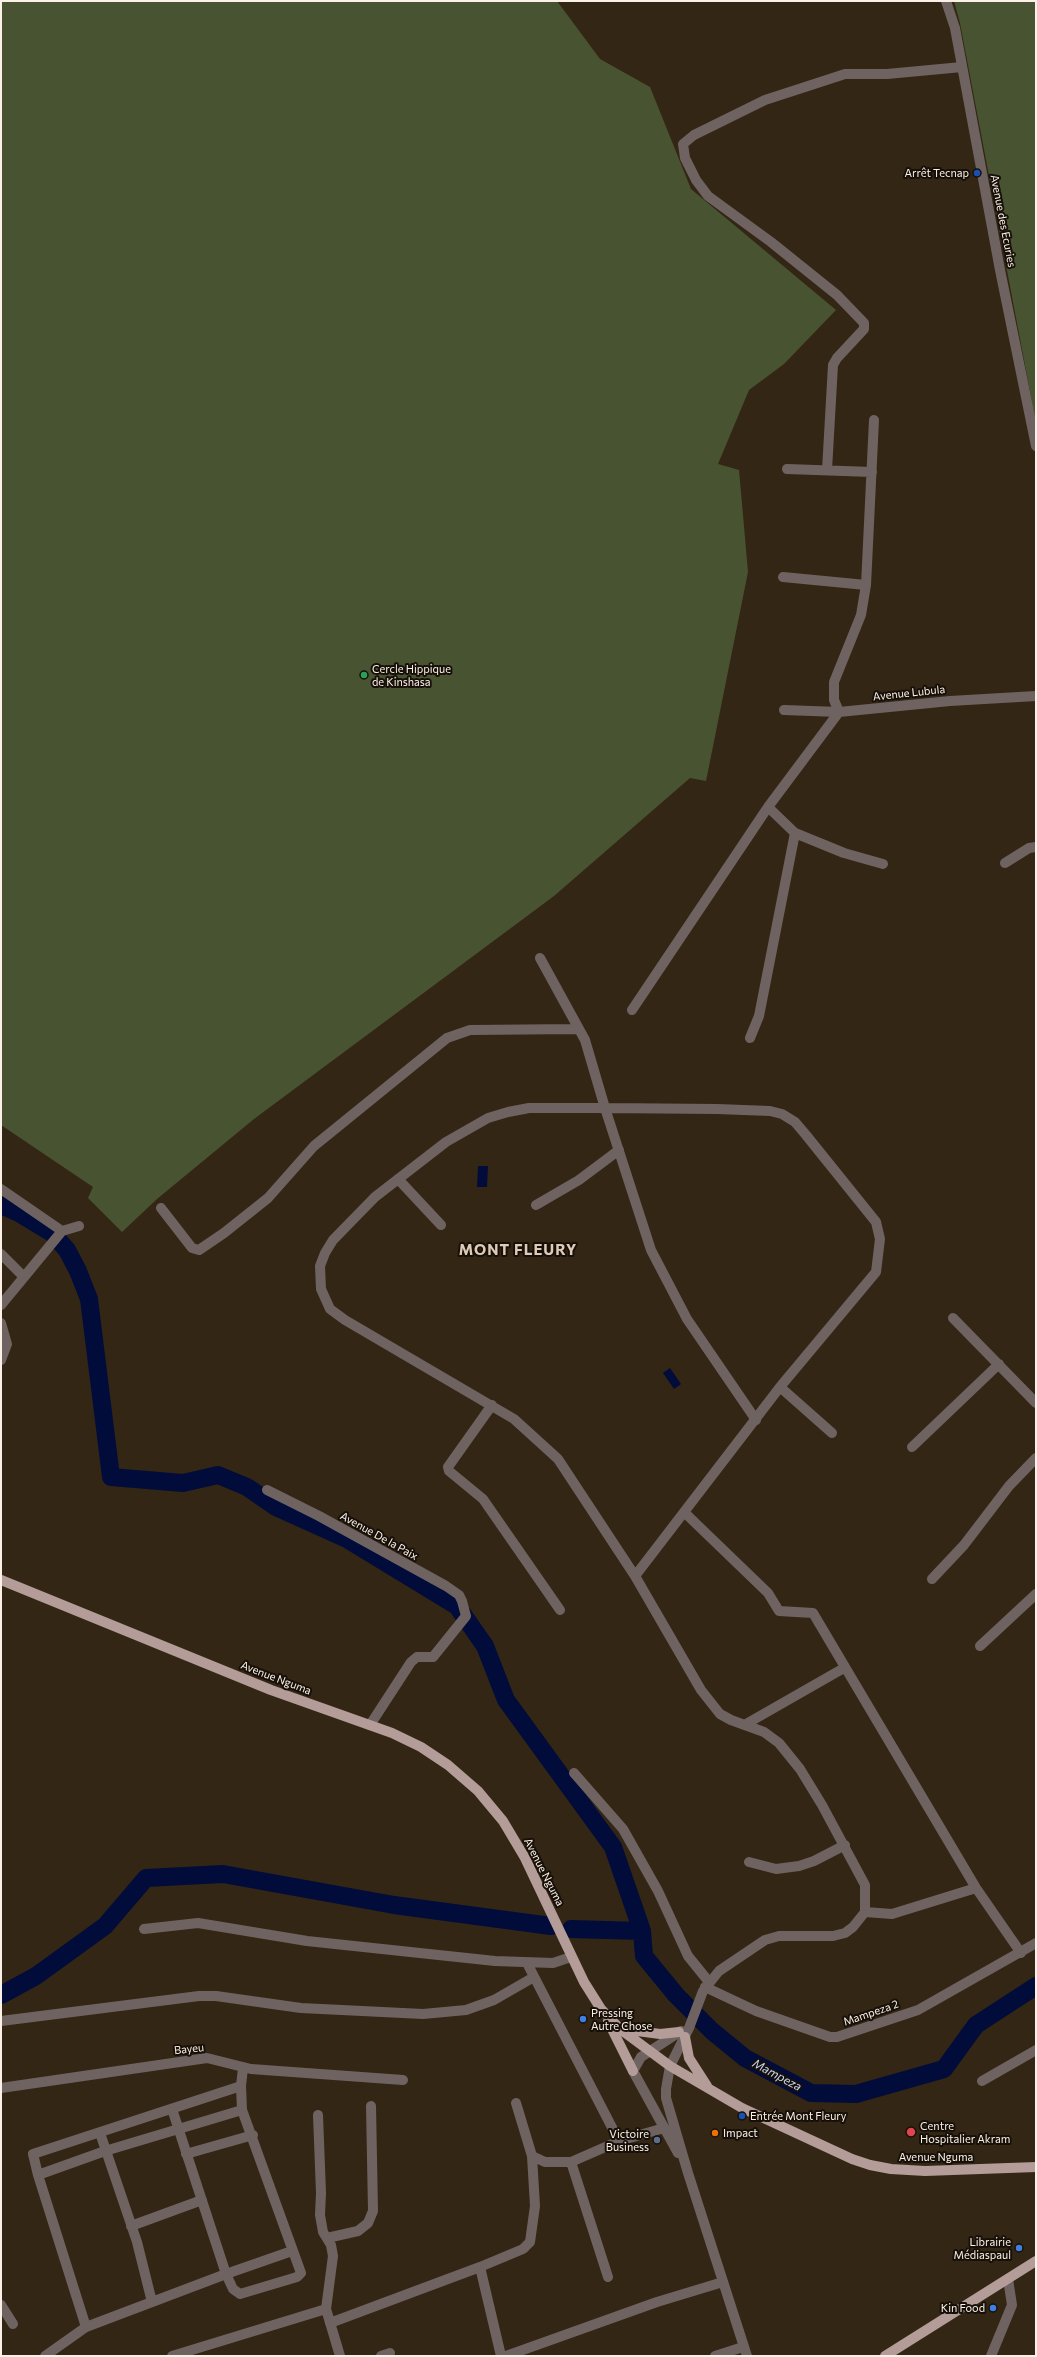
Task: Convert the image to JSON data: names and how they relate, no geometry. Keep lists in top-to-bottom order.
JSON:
{
  "streets": {
    "main road": ["Avenue Nguma"],
    "street": [
      "Avenue des Ecuries",
      "Avenue Lubula",
      "Avenue De la Paix",
      "Mampeza 2",
      "Bayeu"
    ]
  },
  "crossings": [
    ["Avenue De la Paix", "Avenue Nguma"]
  ],
  "districts": ["MONT FLEURY"],
  "water": ["Mampeza"],
  "places": [
    "Arrêt Tecnap",
    "Cercle Hippique de Kinshasa",
    "Pressing Autre Chose",
    "Entrée Mont Fleury",
    "Centre Hospitalier Akram",
    "Impact",
    "Victoire Business",
    "Librairie Médiaspaul",
    "Kin Food"
  ]
}
